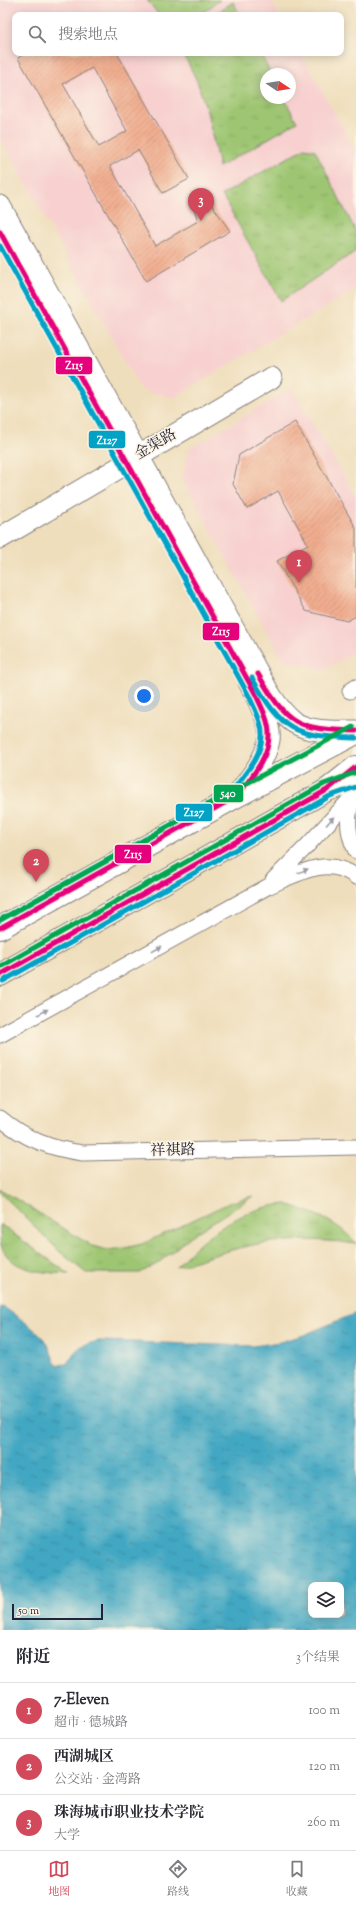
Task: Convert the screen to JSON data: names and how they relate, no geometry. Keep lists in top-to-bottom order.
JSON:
{
  "streets": {
    "street": ["金渠路", "祥祺路"]
  },
  "lines": ["transit line Z115", "transit line Z127", "transit line 540"],
  "scale_bar": "50 m",
  "north": "right",
  "page": {
    "search": "搜索地点",
    "pins": ["3", "1", "2"],
    "scale": "50 m",
    "heading": ["附近", "3个结果"],
    "list": [
      {
        "mark": "1",
        "name": "7-Eleven",
        "note": "超市 · 德城路",
        "value": "100 m"
      },
      {
        "mark": "2",
        "name": "西湖城区",
        "note": "公交站 · 金湾路",
        "value": "120 m"
      },
      {
        "mark": "3",
        "name": "珠海城市职业技术学院",
        "note": "大学",
        "value": "260 m"
      }
    ],
    "nav": ["地图", "路线", "收藏"]
  }
}
